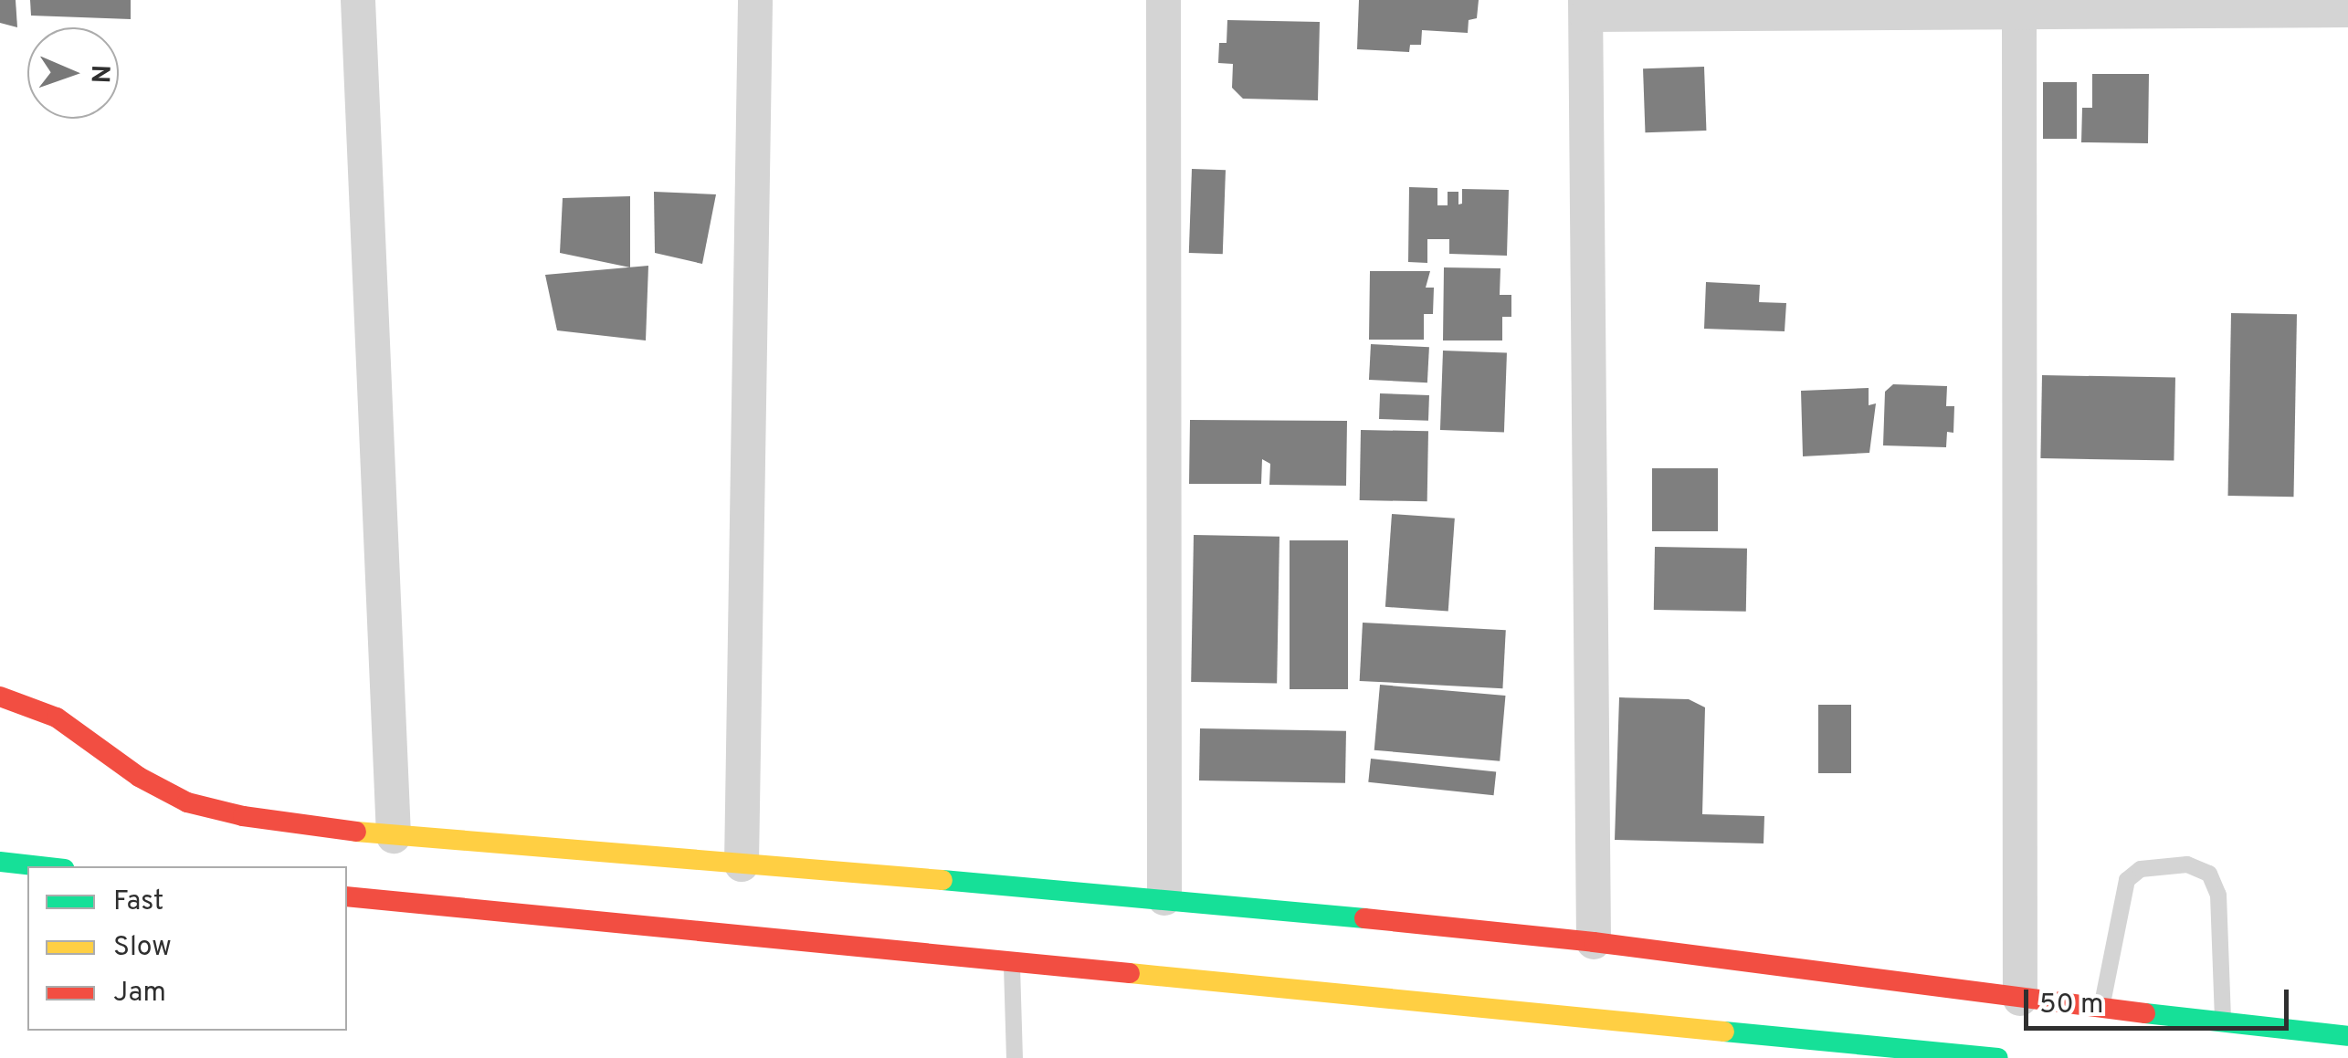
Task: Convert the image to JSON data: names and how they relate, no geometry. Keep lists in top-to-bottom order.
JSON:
{
  "legend": ["Fast", "Slow", "Jam"],
  "scale_bar": "50 m",
  "north": "right"
}
